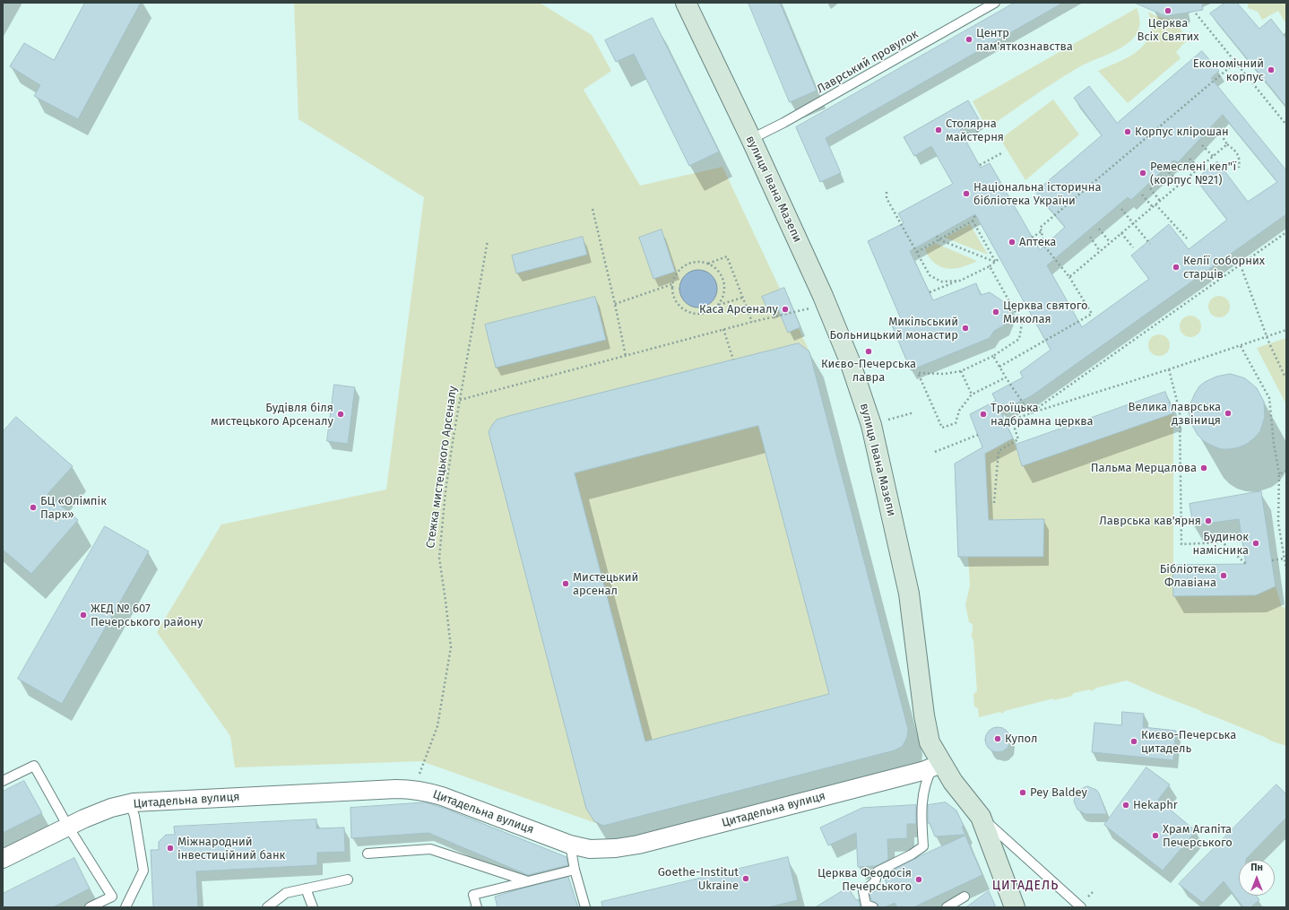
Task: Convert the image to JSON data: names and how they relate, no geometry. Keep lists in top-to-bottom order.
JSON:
{
  "streets": {
    "main road": ["вулиця Івана Мазепи"],
    "street": ["Цитадельна вулиця"],
    "lane": ["Лаврський провулок"],
    "path": ["Стежка мистецького Арсеналу"]
  },
  "crossings": [
    ["Лаврський провулок", "вулиця Івана Мазепи"],
    ["вулиця Івана Мазепи", "Цитадельна вулиця"]
  ],
  "districts": ["ЦИТАДЕЛЬ"],
  "places": [
    "Церква Всіх Святих",
    "Центр пам'яткознавства",
    "Економічний корпус",
    "Столярна майстерня",
    "Корпус клірошан",
    "Ремеслені кел\"ї (корпус №21)",
    "Національна історична бібліотека України",
    "Аптека",
    "Келії соборних старців",
    "Каса Арсеналу",
    "Церква святого Миколая",
    "Микільський Больницький монастир",
    "Києво-Печерська лавра",
    "Велика лаврська дзвіниця",
    "Будівля біля мистецького Арсеналу",
    "Троїцька надбрамна церква",
    "Пальма Мерцалова",
    "БЦ «Олімпік Парк»",
    "Лаврська кав'ярня",
    "Будинок намісника",
    "Бібліотека Флавіана",
    "Мистецький арсенал",
    "ЖЕД № 607 Печерського району",
    "Купол",
    "Києво-Печерська цитадель",
    "Pey Baldey",
    "Hekaphr",
    "Храм Агапіта Печерського",
    "Міжнародний інвестиційний банк",
    "Goethe-Institut Ukraine",
    "Церква Феодосія Печерського"
  ],
  "north": "top"
}
